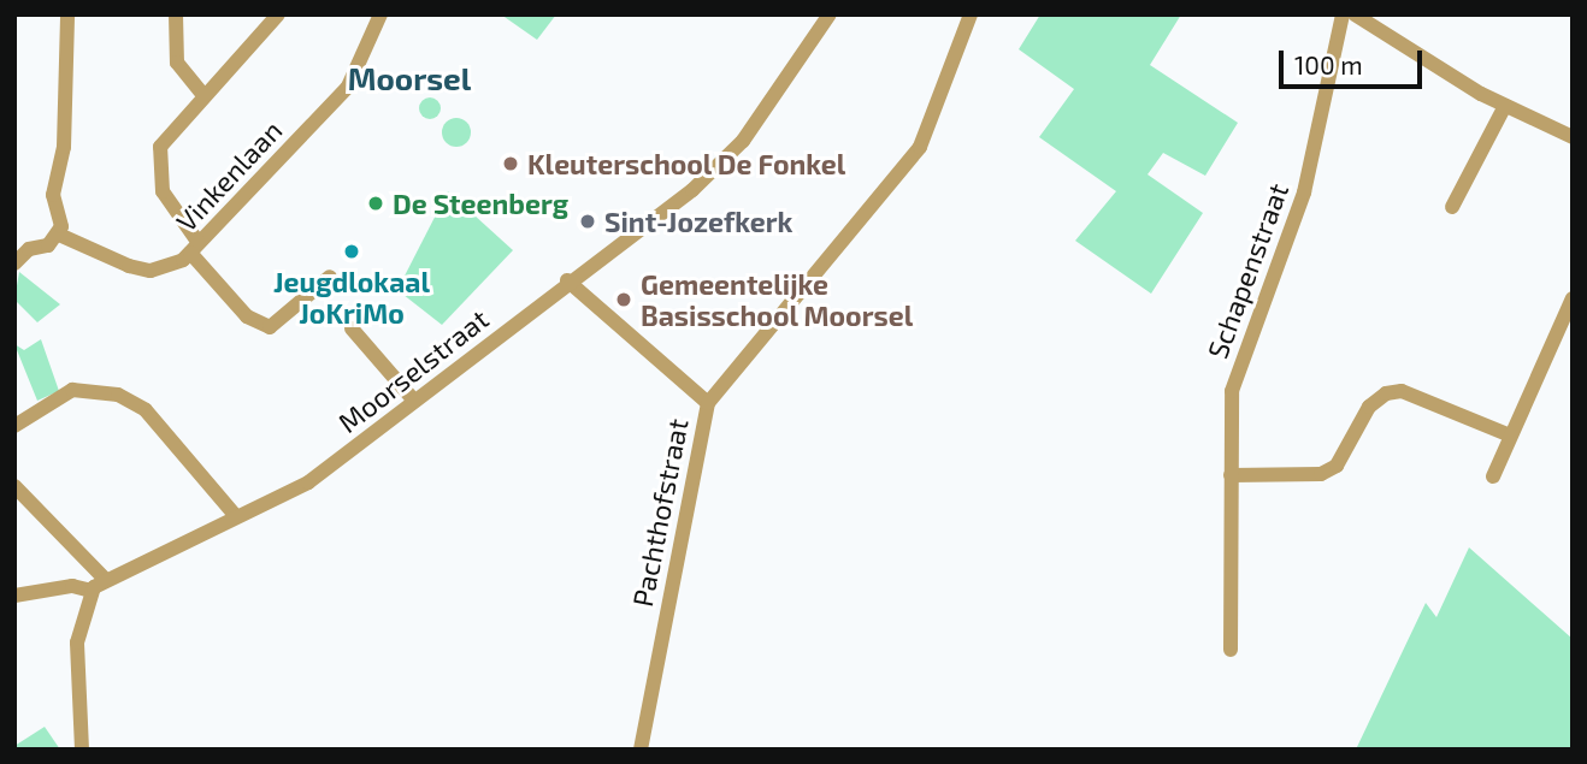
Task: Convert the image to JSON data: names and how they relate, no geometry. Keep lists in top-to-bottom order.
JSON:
{
  "streets": {
    "street": [
      "Vinkenlaan",
      "Schapenstraat",
      "Moorselstraat",
      "Pachthofstraat"
    ]
  },
  "districts": ["Moorsel"],
  "places": [
    "Kleuterschool De Fonkel",
    "De Steenberg",
    "Sint-Jozefkerk",
    "Jeugdlokaal JoKriMo",
    "Gemeentelijke Basisschool Moorsel"
  ],
  "scale_bar": "100 m"
}
